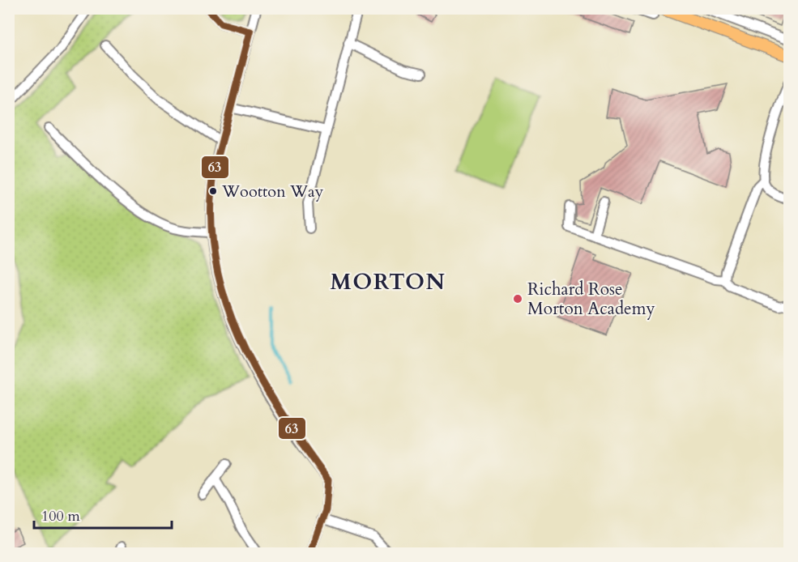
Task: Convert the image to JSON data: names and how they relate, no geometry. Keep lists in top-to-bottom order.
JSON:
{
  "districts": ["MORTON"],
  "places": ["Wootton Way", "Richard Rose Morton Academy"],
  "lines": ["transit line 63"],
  "scale_bar": "100 m"
}
